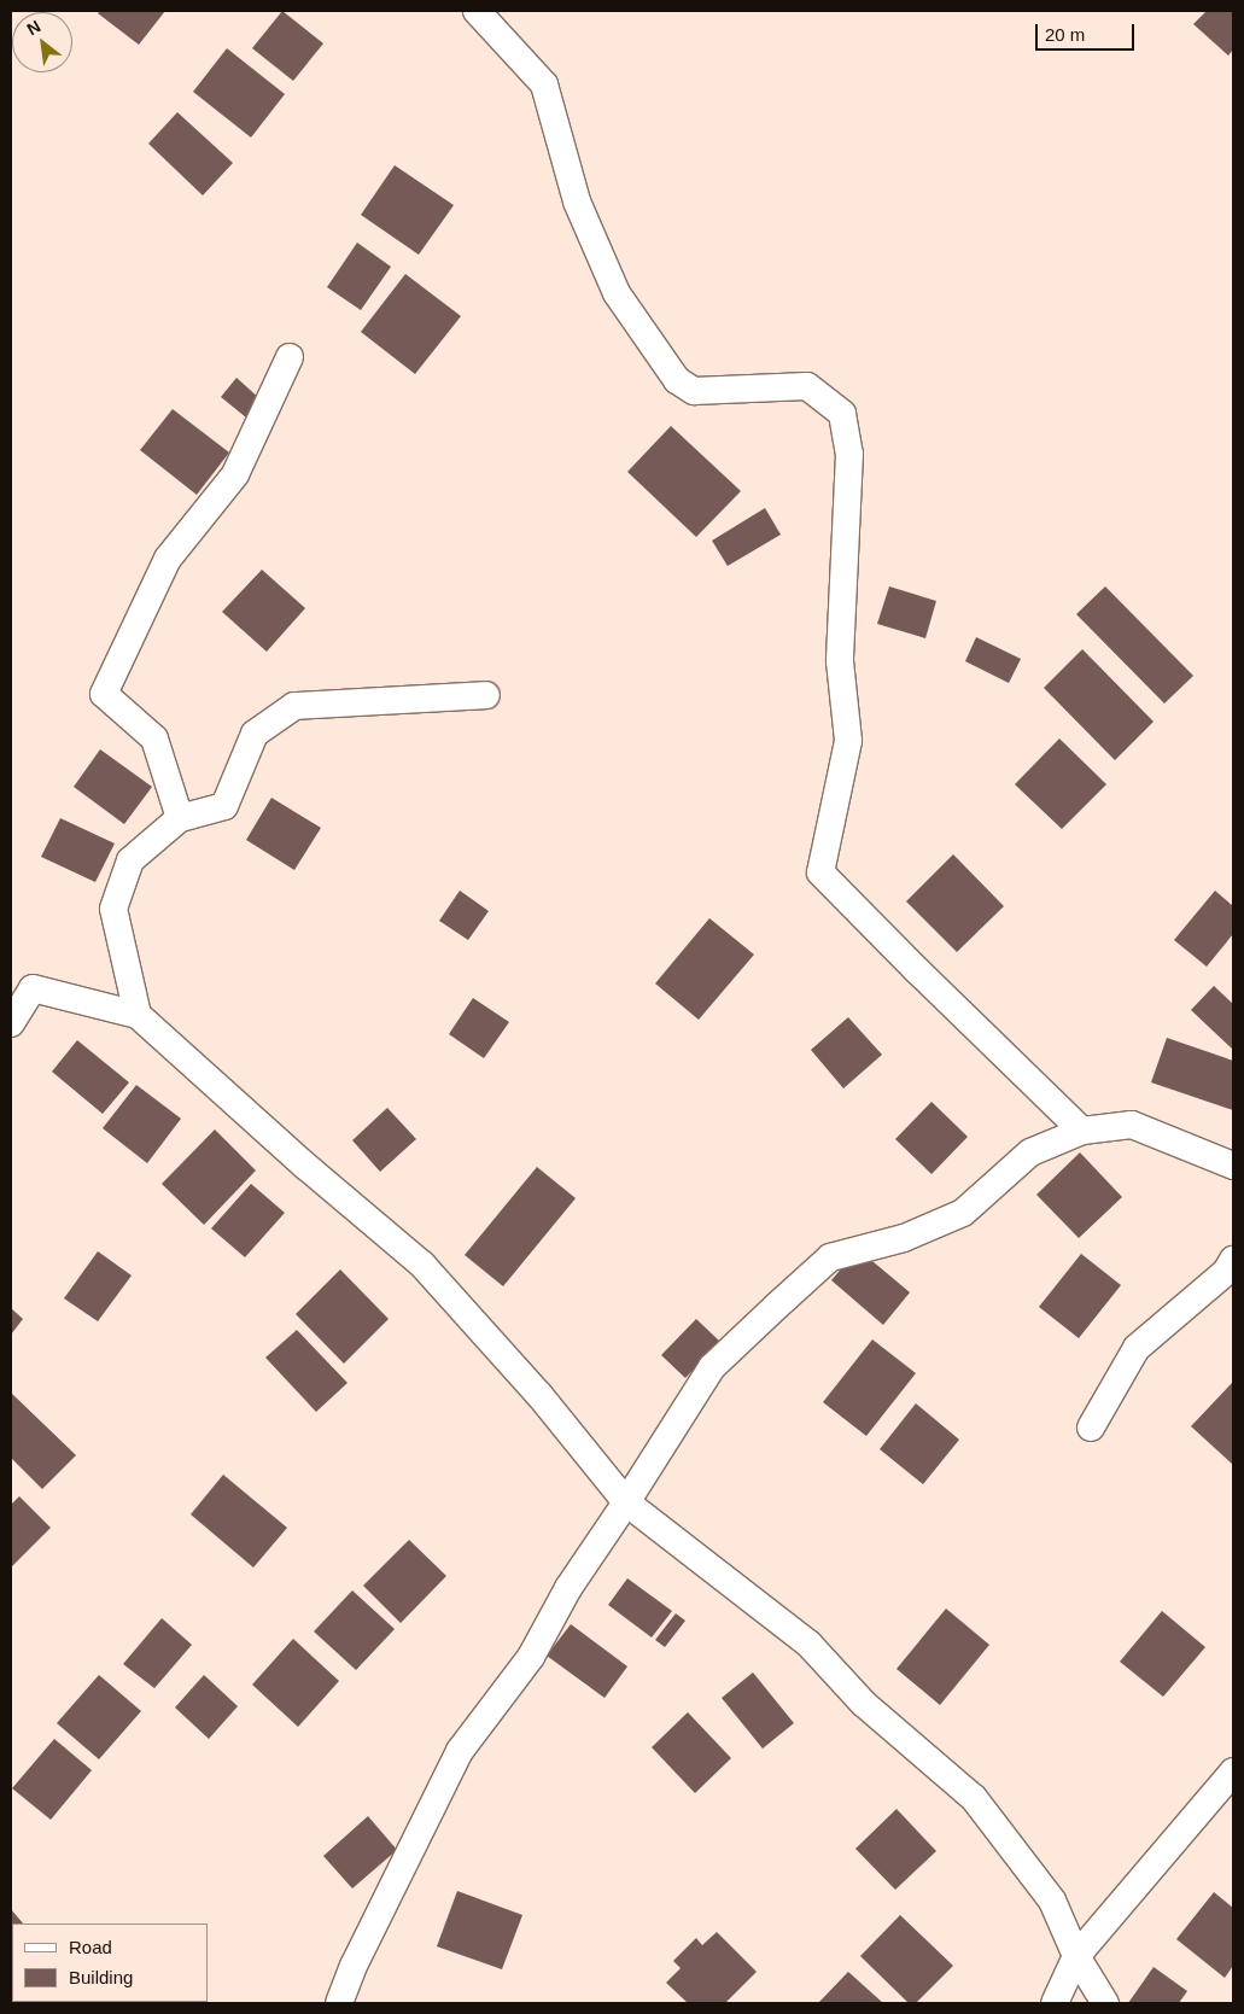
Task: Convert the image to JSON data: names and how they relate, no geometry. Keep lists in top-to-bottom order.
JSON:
{
  "legend": ["Road", "Building"],
  "scale_bar": "20 m",
  "north": "top left"
}
